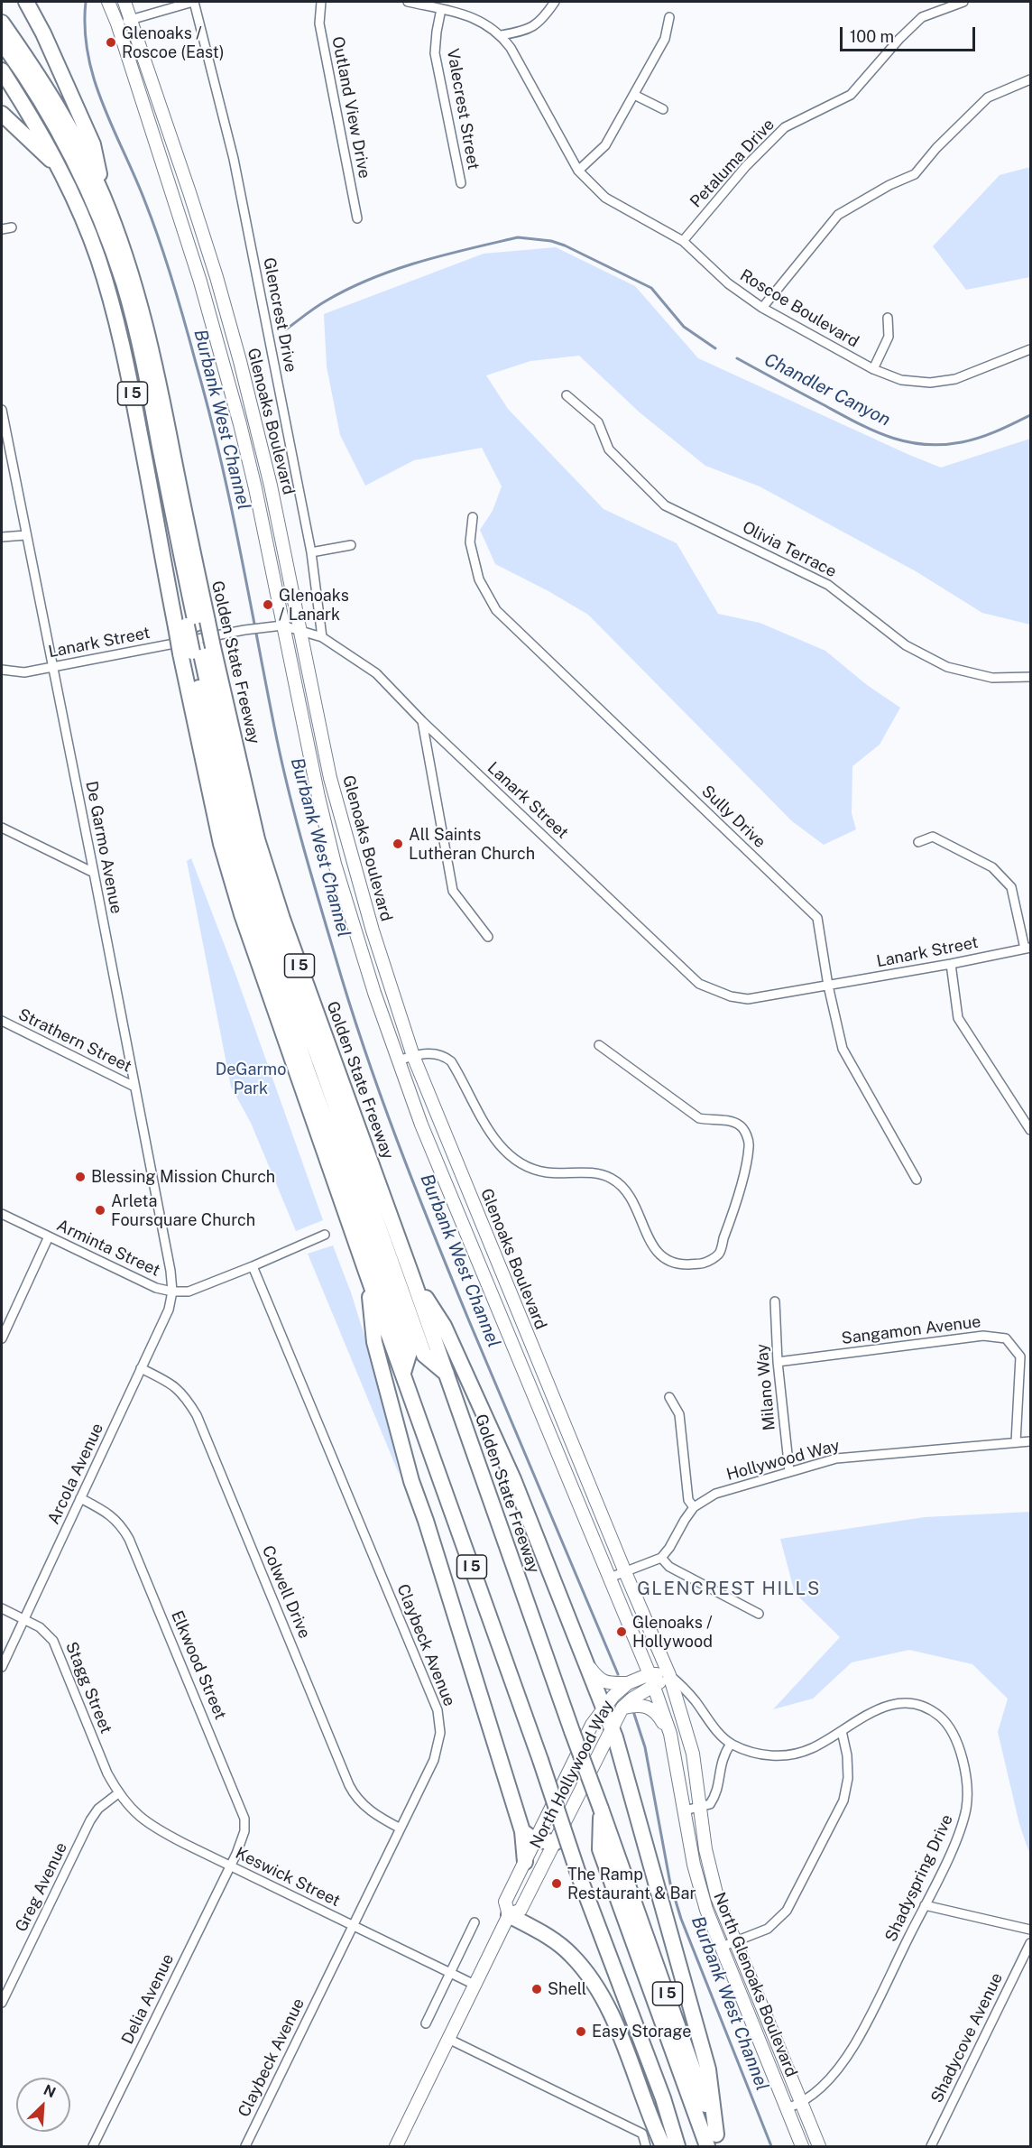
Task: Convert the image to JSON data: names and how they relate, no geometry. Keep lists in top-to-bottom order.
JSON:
{
  "streets": {
    "highway": ["I 5", "Golden State Freeway"],
    "main road": ["Glenoaks Boulevard", "North Hollywood Way", "North Glenoaks Boulevard"],
    "street": [
      "Outland View Drive",
      "Valecrest Street",
      "Petaluma Drive",
      "Roscoe Boulevard",
      "Glencrest Drive",
      "Olivia Terrace",
      "Lanark Street",
      "Sully Drive",
      "De Garmo Avenue",
      "Strathern Street",
      "Arminta Street",
      "Sangamon Avenue",
      "Milano Way",
      "Hollywood Way",
      "Arcola Avenue",
      "Colwell Drive",
      "Claybeck Avenue",
      "Elkwood Street",
      "Stagg Street",
      "Keswick Street",
      "Shadyspring Drive",
      "Greg Avenue",
      "Delia Avenue",
      "Shadycove Avenue"
    ]
  },
  "crossings": [
    ["Valecrest Street", "Roscoe Boulevard"],
    ["Petaluma Drive", "Roscoe Boulevard"],
    ["Glencrest Drive", "Lanark Street"],
    ["Glenoaks Boulevard", "Lanark Street"],
    ["Glenoaks Boulevard", "North Hollywood Way"],
    ["Glenoaks Boulevard", "Shadyspring Drive"],
    ["Glenoaks Boulevard", "North Glenoaks Boulevard"],
    ["Lanark Street", "Sully Drive"],
    ["Lanark Street", "De Garmo Avenue"],
    ["De Garmo Avenue", "Strathern Street"],
    ["De Garmo Avenue", "Arminta Street"],
    ["De Garmo Avenue", "Arcola Avenue"],
    ["Arminta Street", "Arcola Avenue"],
    ["Arminta Street", "Claybeck Avenue"],
    ["Sangamon Avenue", "Milano Way"],
    ["Sangamon Avenue", "Hollywood Way"],
    ["Milano Way", "Hollywood Way"],
    ["Arcola Avenue", "Colwell Drive"],
    ["Arcola Avenue", "Elkwood Street"],
    ["Arcola Avenue", "Stagg Street"],
    ["Colwell Drive", "Claybeck Avenue"],
    ["Claybeck Avenue", "Keswick Street"],
    ["Elkwood Street", "Keswick Street"],
    ["Elkwood Street", "Delia Avenue"],
    ["Stagg Street", "Keswick Street"],
    ["North Hollywood Way", "Keswick Street"],
    ["North Hollywood Way", "Shadyspring Drive"],
    ["North Hollywood Way", "North Glenoaks Boulevard"],
    ["Keswick Street", "Greg Avenue"],
    ["Keswick Street", "Delia Avenue"],
    ["Shadyspring Drive", "North Glenoaks Boulevard"]
  ],
  "districts": ["GLENCREST HILLS"],
  "water": ["Chandler Canyon", "Burbank West Channel"],
  "parks": ["DeGarmo Park"],
  "places": [
    "Glenoaks / Roscoe (East)",
    "Glenoaks / Lanark",
    "All Saints Lutheran Church",
    "Blessing Mission Church",
    "Arleta Foursquare Church",
    "Glenoaks / Hollywood",
    "The Ramp Restaurant & Bar",
    "Shell",
    "Easy Storage"
  ],
  "scale_bar": "100 m",
  "north": "top right"
}
